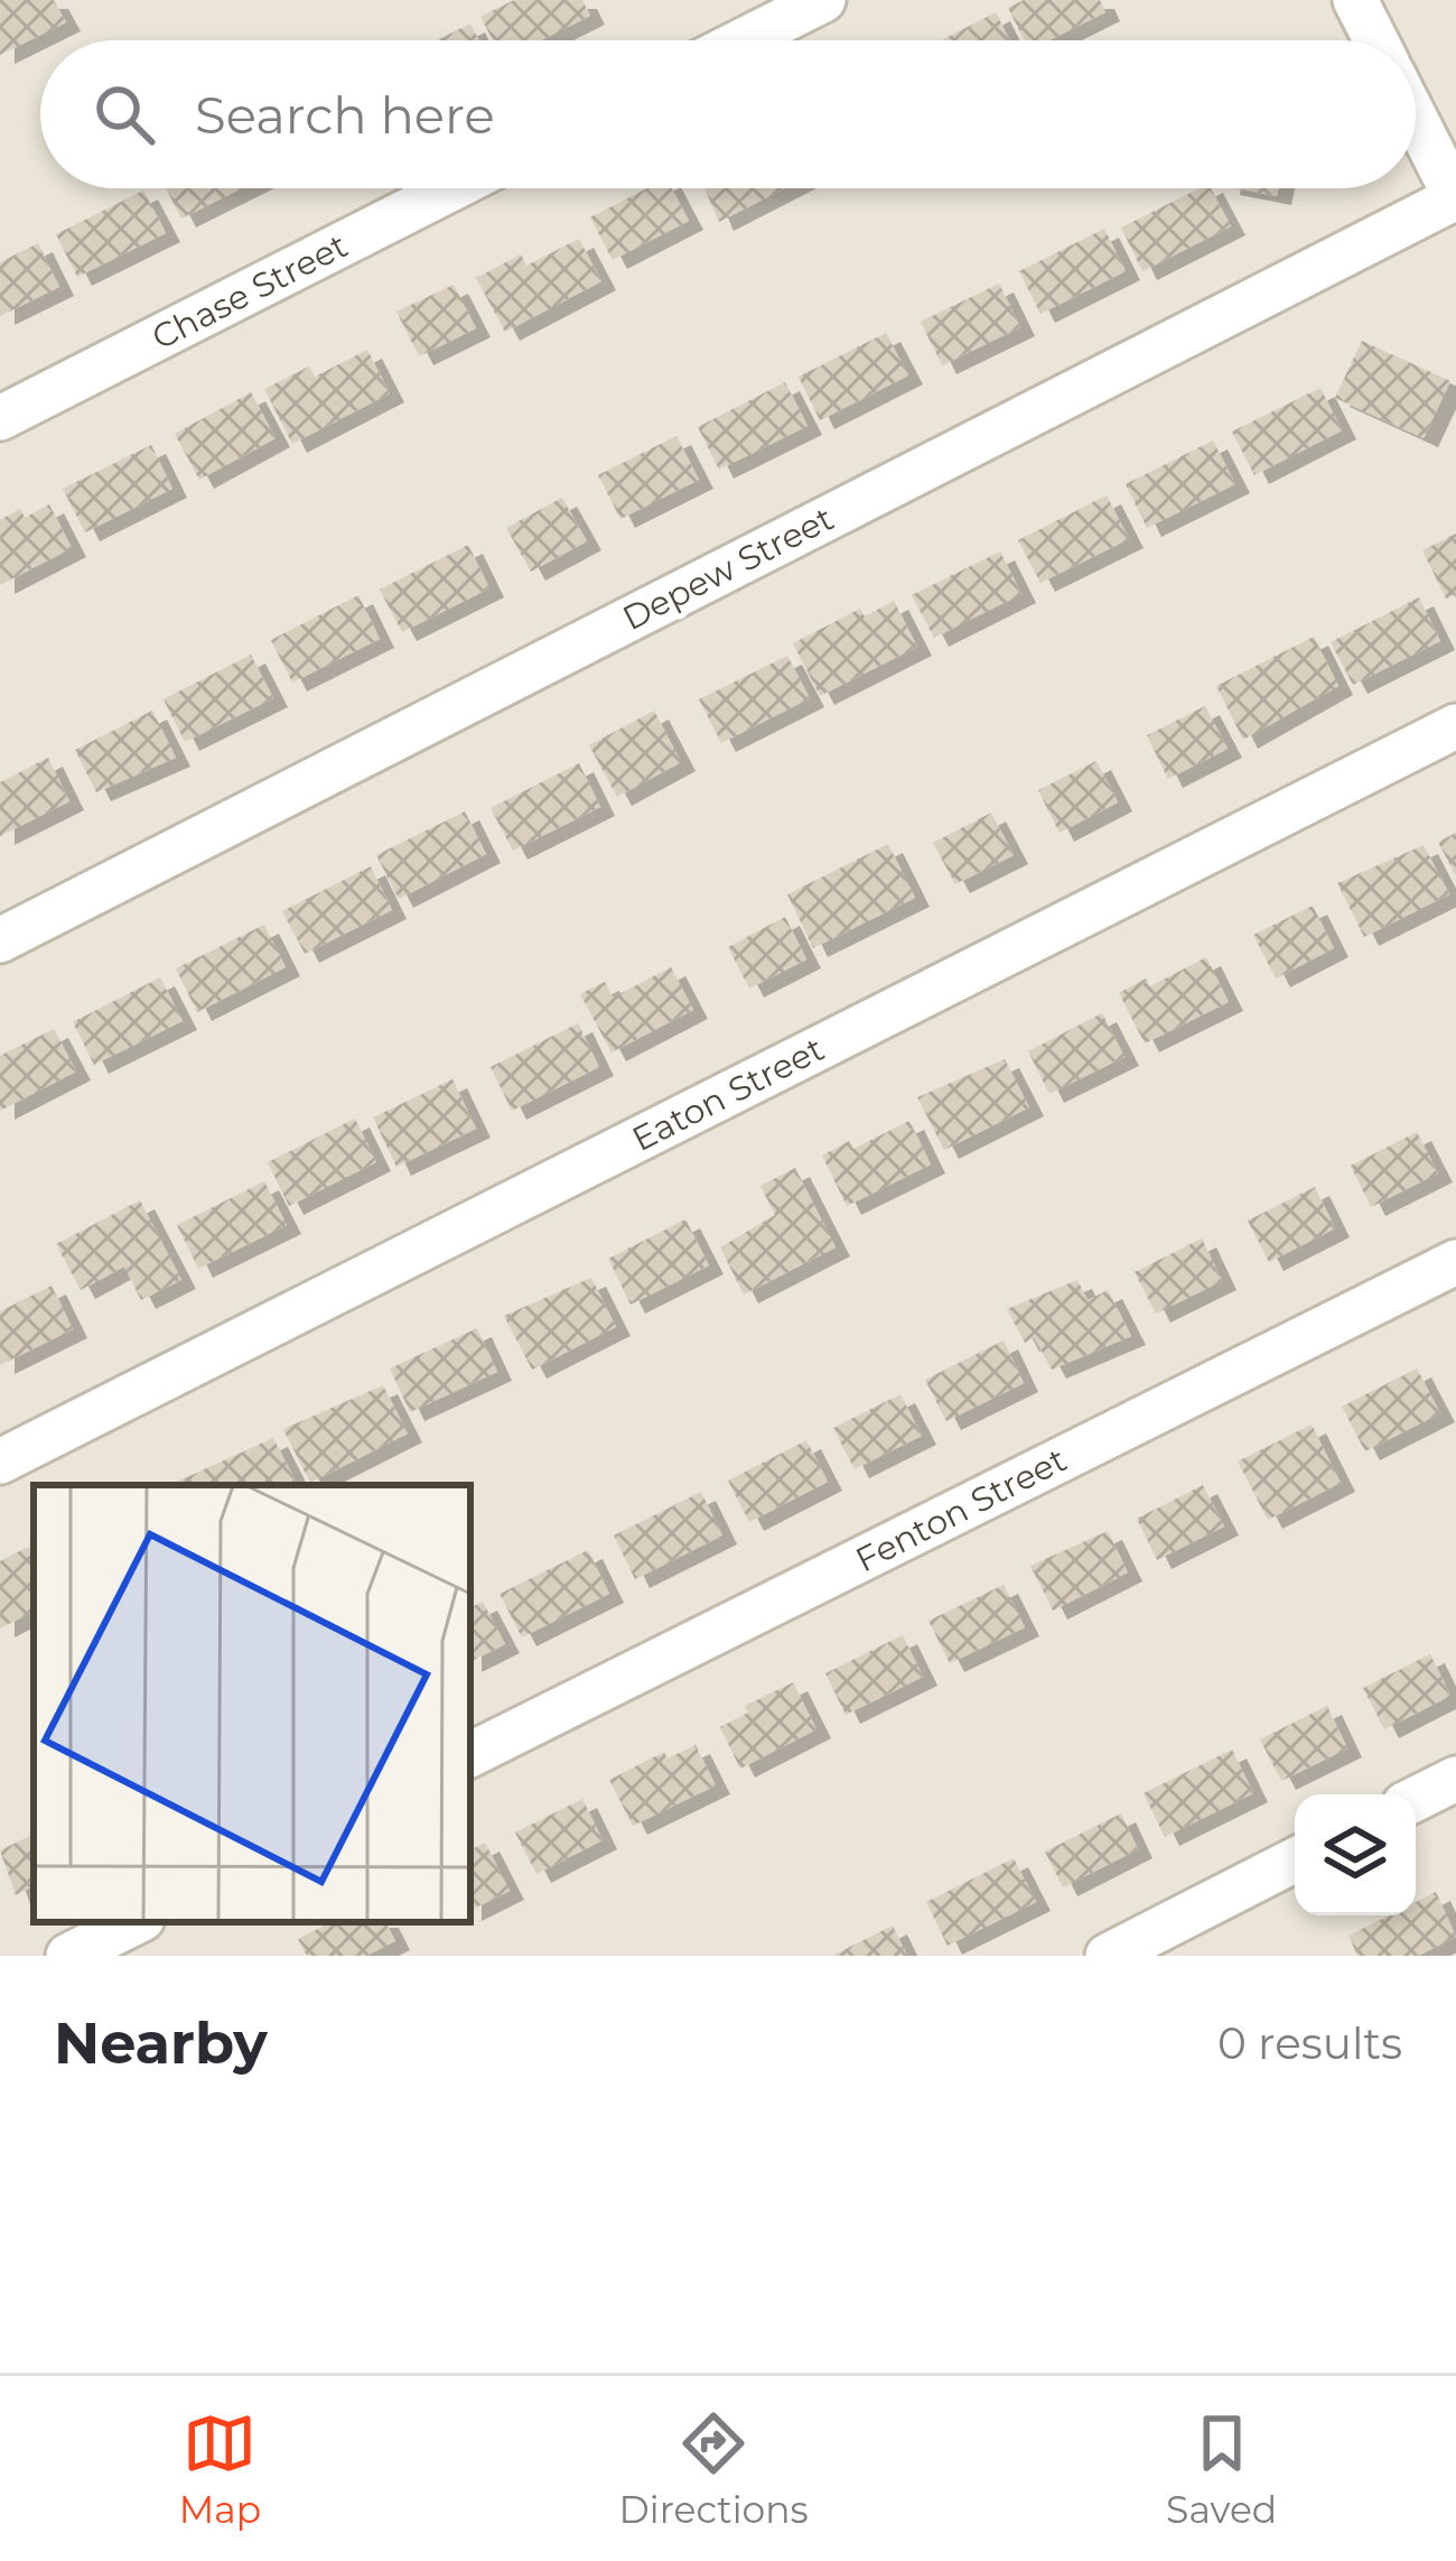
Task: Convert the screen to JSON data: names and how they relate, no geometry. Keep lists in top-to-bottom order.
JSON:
{
  "streets": {
    "street": [
      "Chase Street",
      "Depew Street",
      "Eaton Street",
      "Fenton Street"
    ]
  },
  "page": {
    "search": "Search here",
    "heading": ["Nearby", "0 results"],
    "nav": ["Map", "Directions", "Saved"]
  }
}
